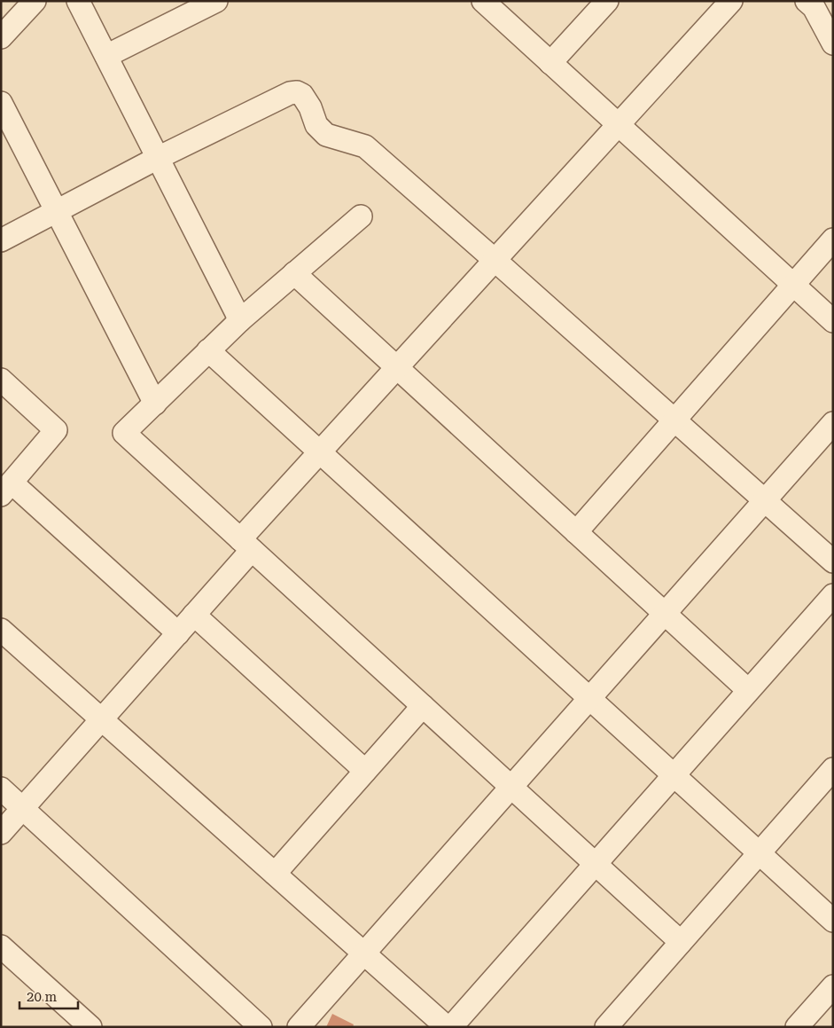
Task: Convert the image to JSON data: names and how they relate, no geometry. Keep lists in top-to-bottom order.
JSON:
{
  "scale_bar": "20 m"
}
